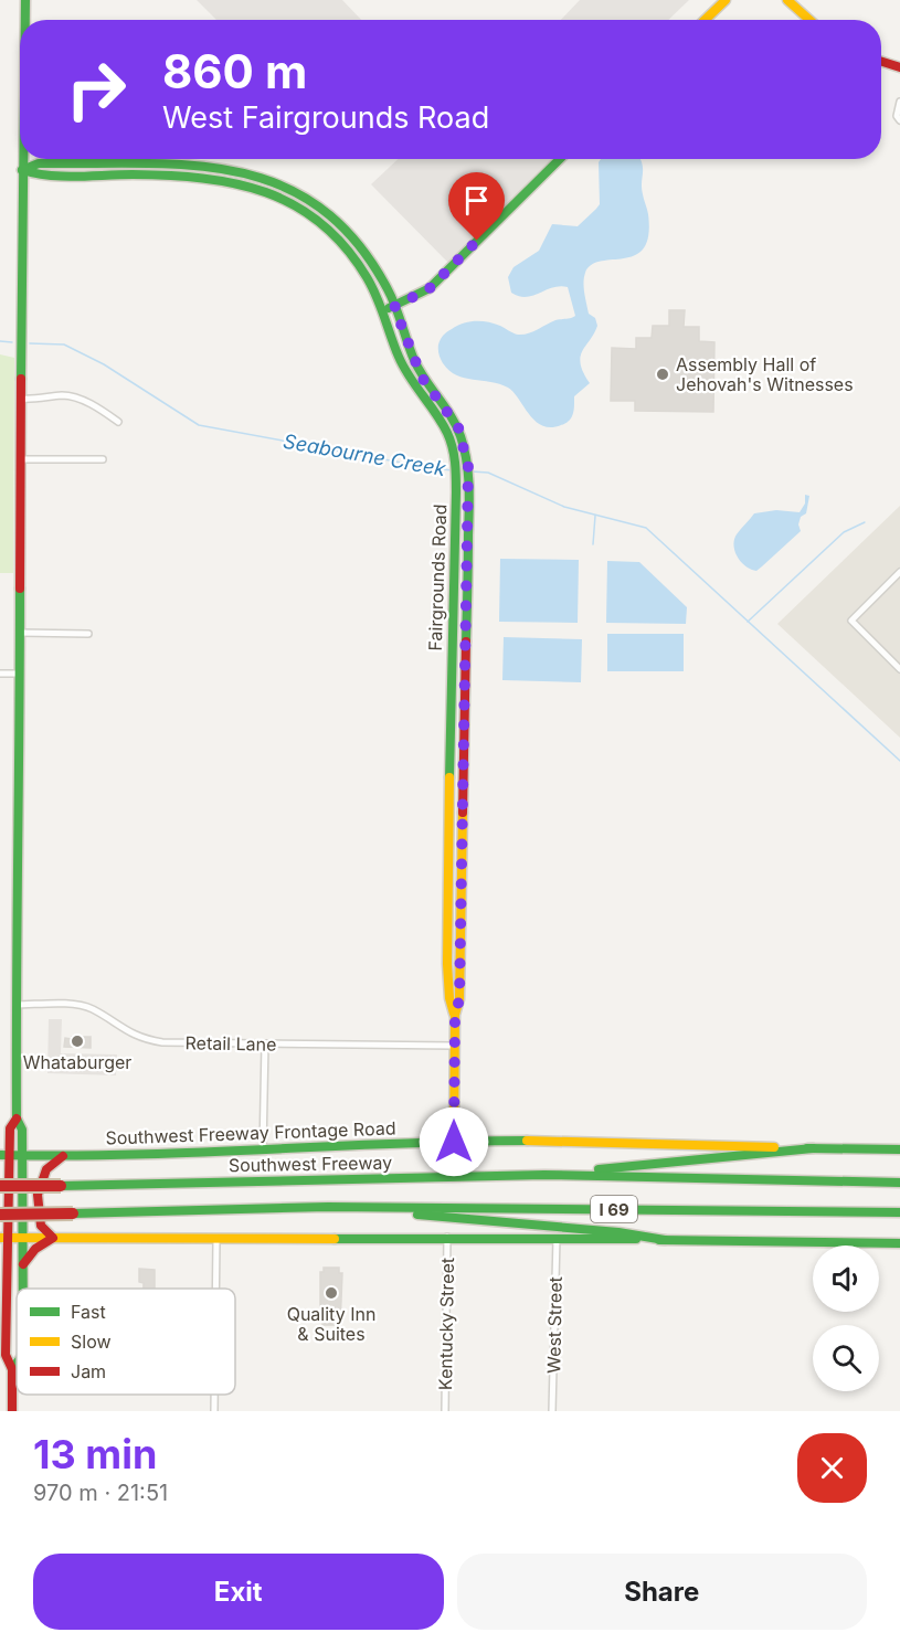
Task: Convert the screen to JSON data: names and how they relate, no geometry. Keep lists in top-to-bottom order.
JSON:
{
  "streets": {
    "main road": [
      "Fairgrounds Road",
      "Southwest Freeway Frontage Road",
      "Southwest Freeway",
      "I 69"
    ],
    "street": ["Retail Lane", "Kentucky Street", "West Street"]
  },
  "crossings": [
    ["Fairgrounds Road", "Retail Lane"],
    ["Fairgrounds Road", "Southwest Freeway Frontage Road"]
  ],
  "water": ["Seabourne Creek"],
  "places": ["Assembly Hall of Jehovah's Witnesses", "Whataburger", "Quality Inn & Suites"],
  "legend": ["Fast", "Slow", "Jam"],
  "page": {
    "turn": ["860 m", "West Fairgrounds Road"],
    "heading": ["13 min", "970 m · 21:51"],
    "buttons": ["Exit", "Share"]
  }
}
